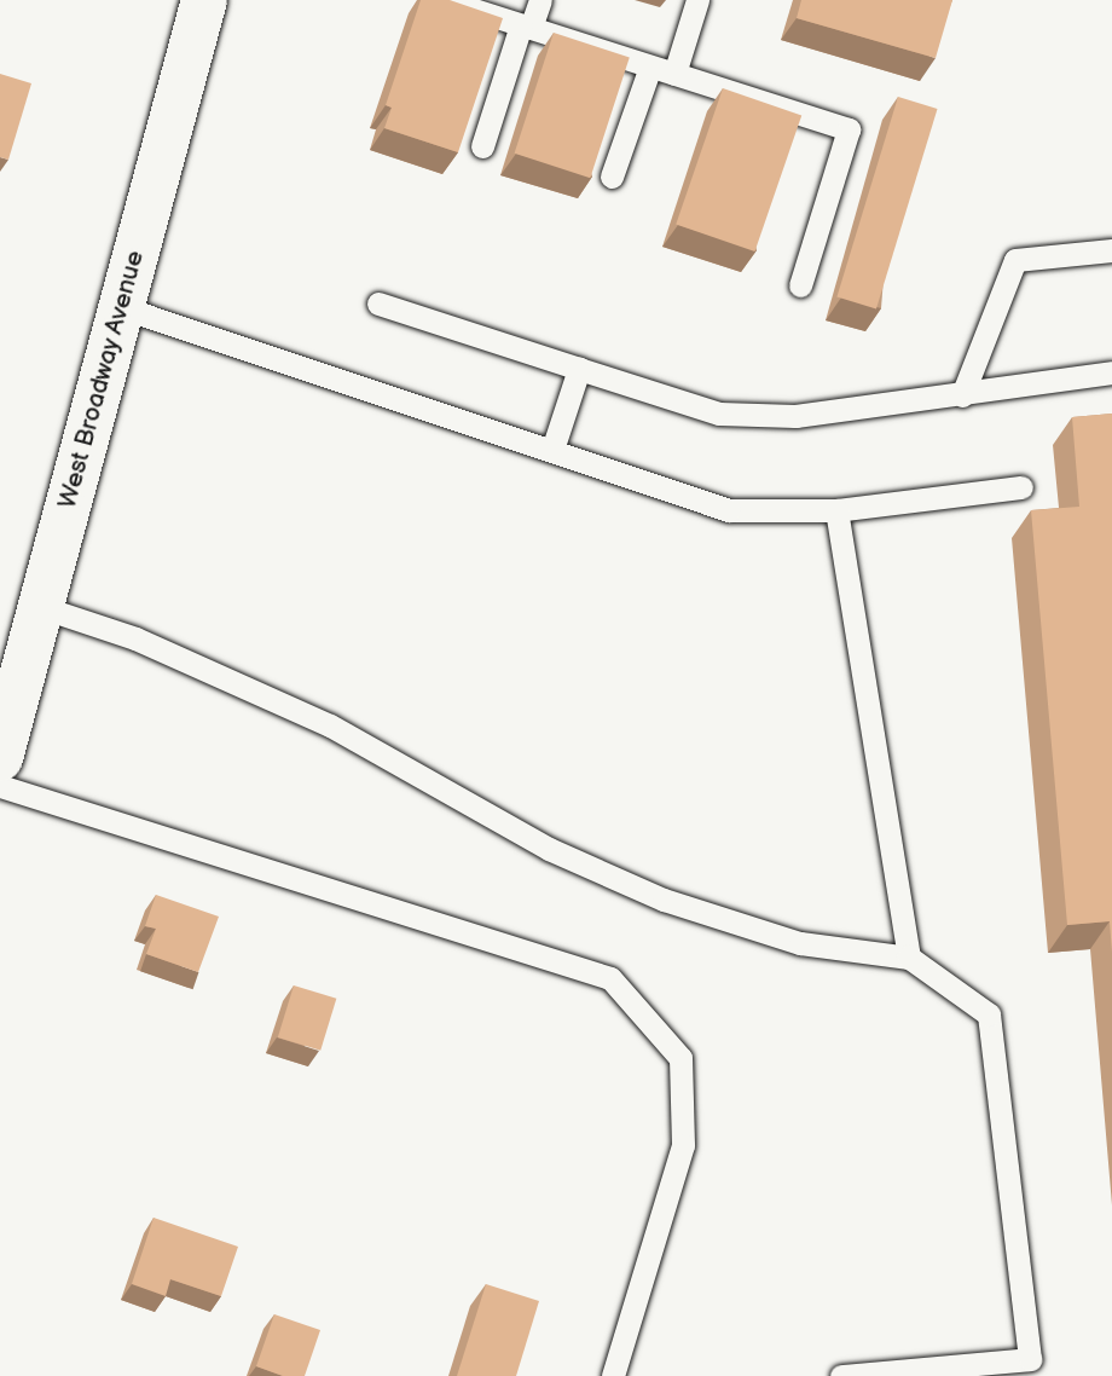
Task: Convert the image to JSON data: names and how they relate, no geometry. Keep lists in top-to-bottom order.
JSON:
{
  "streets": {
    "street": ["West Broadway Avenue"]
  }
}
